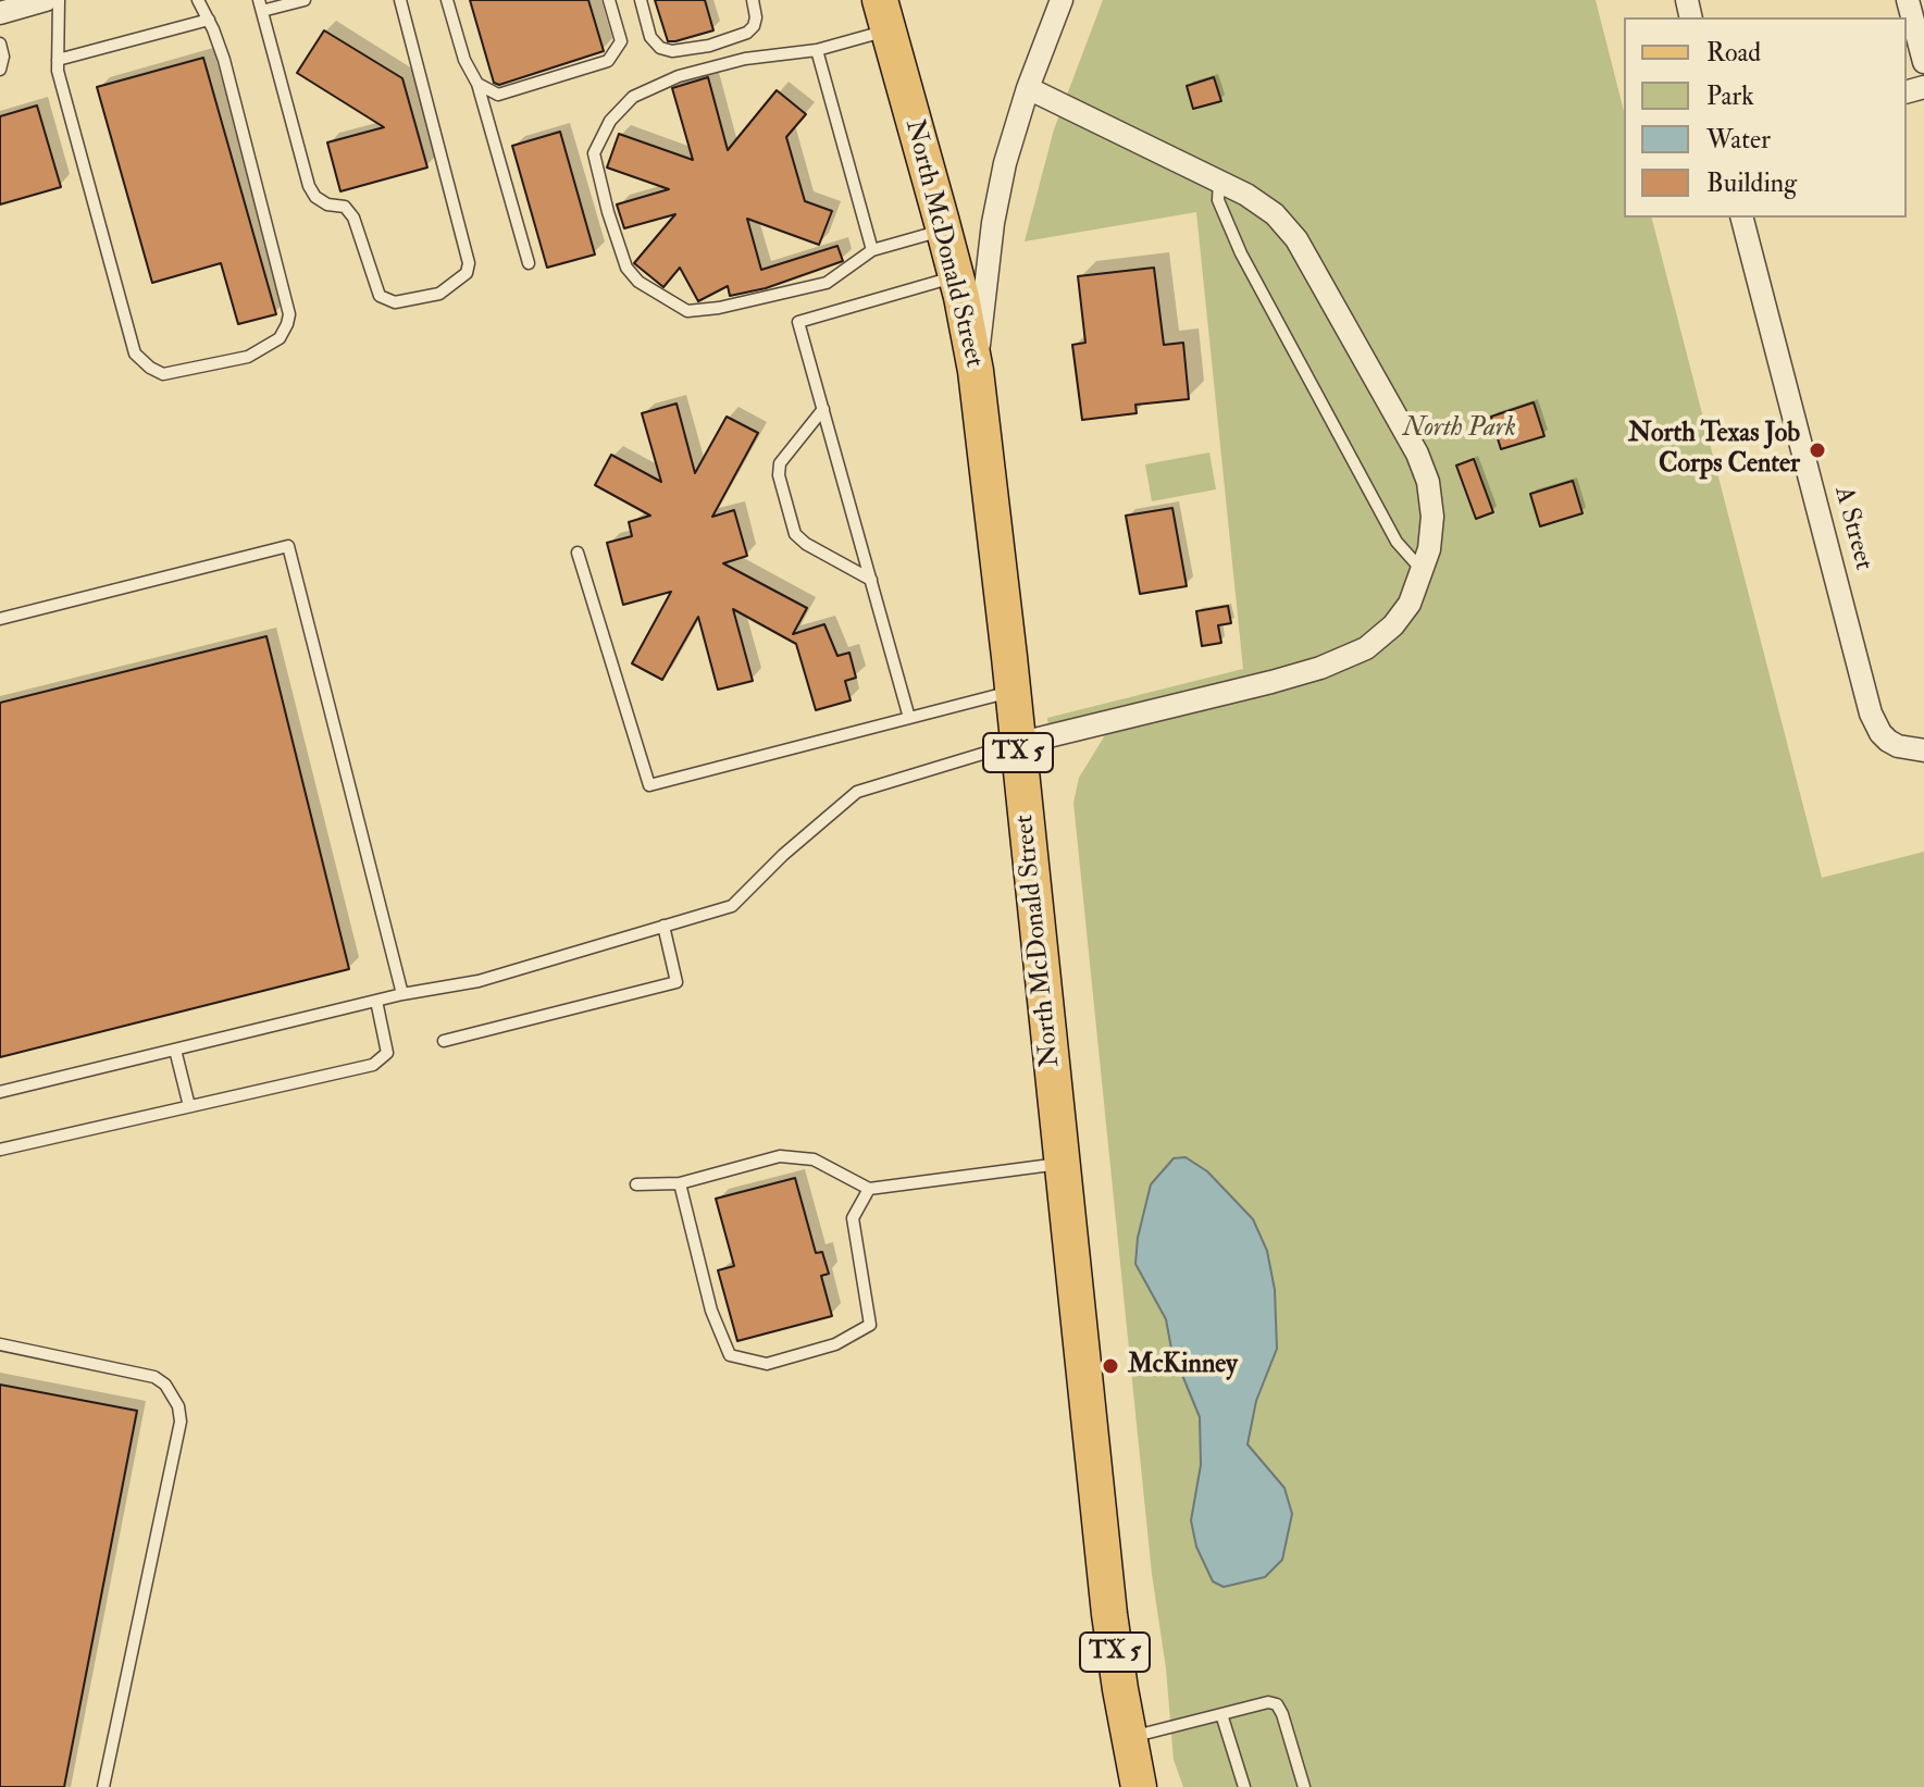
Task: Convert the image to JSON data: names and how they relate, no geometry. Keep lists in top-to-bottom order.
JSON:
{
  "streets": {
    "main road": ["North McDonald Street", "TX 5"],
    "street": ["A Street"]
  },
  "parks": ["North Park"],
  "places": ["North Texas Job Corps Center", "McKinney"],
  "legend": [
    "Road",
    "Park",
    "Water",
    "Building"
  ]
}
